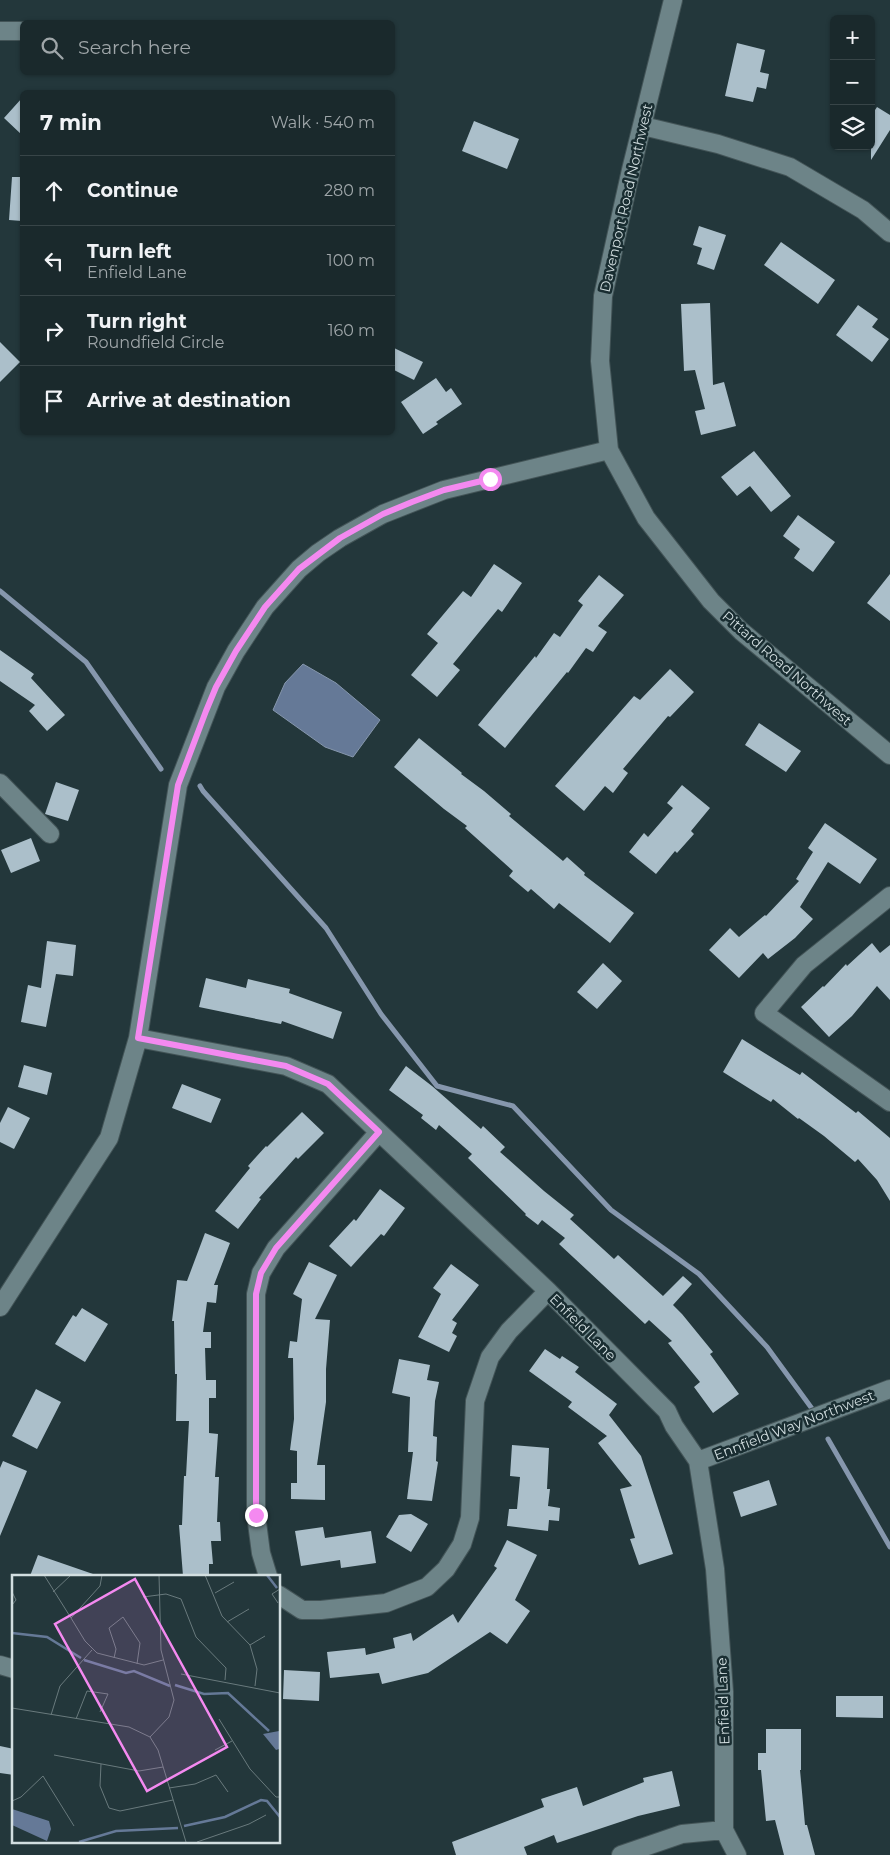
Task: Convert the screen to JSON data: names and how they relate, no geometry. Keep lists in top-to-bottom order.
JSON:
{
  "streets": {
    "street": [
      "Davenport Road Northwest",
      "Pittard Road Northwest",
      "Enfield Lane",
      "Ennfield Way Northwest"
    ]
  },
  "crossings": [
    ["Davenport Road Northwest", "Pittard Road Northwest"],
    ["Enfield Lane", "Ennfield Way Northwest"]
  ],
  "page": {
    "map_buttons": ["+", "−"],
    "search": "Search here",
    "heading": ["7 min", "Walk · 540 m"],
    "list": [
      ["Continue", "280 m"],
      ["Turn left", "Enfield Lane", "100 m"],
      ["Turn right", "Roundfield Circle", "160 m"],
      "Arrive at destination"
    ]
  }
}
